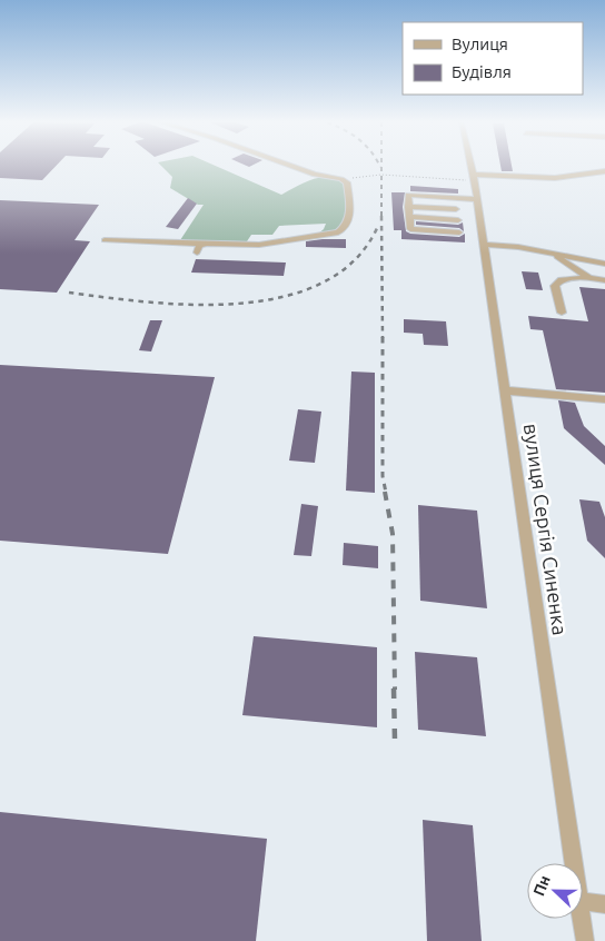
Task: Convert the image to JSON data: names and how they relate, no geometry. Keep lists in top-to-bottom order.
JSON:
{
  "streets": {
    "street": ["вулиця Сергія Синенка"]
  },
  "legend": ["Вулиця", "Будівля"],
  "north": "left"
}
